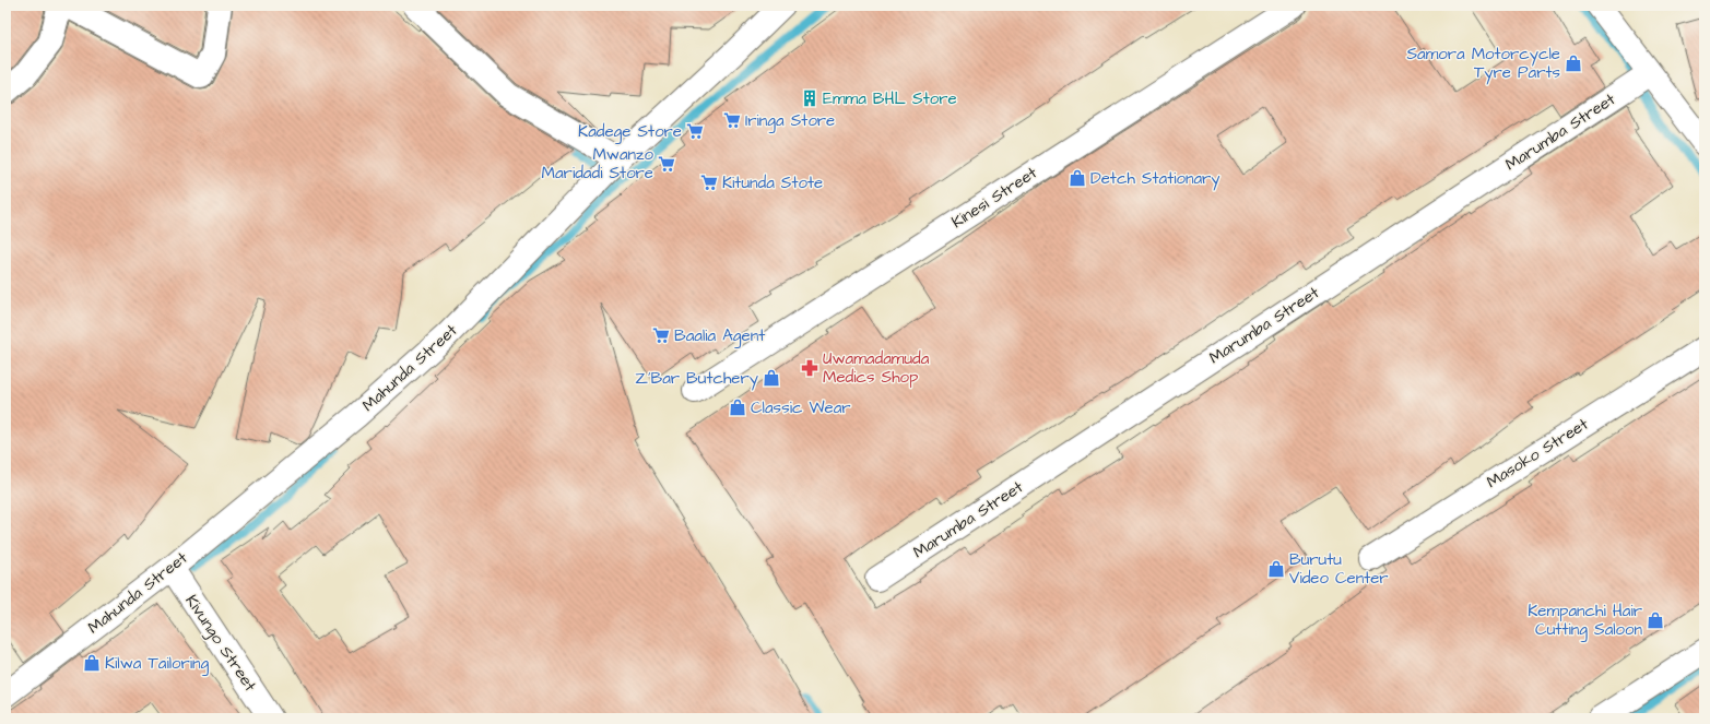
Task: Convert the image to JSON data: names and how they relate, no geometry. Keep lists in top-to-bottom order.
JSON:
{
  "streets": {
    "street": [
      "Marumba Street",
      "Kinesi Street",
      "Mahunda Street",
      "Masoko Street",
      "Kivungo Street"
    ]
  },
  "crossings": [
    ["Mahunda Street", "Kivungo Street"]
  ],
  "places": {
    "shop": [
      "Samora Motorcycle Tyre Parts",
      "Detch Stationary",
      "Z'Bar Butchery",
      "Classic Wear",
      "Burutu Video Center",
      "Kempanchi Hair Cutting Saloon",
      "Kilwa Tailoring"
    ],
    "building": ["Emma BHL Store"],
    "supermarket": [
      "Iringa Store",
      "Kadege Store",
      "Mwanzo Maridadi Store",
      "Kitunda Stote",
      "Baalia Agent"
    ],
    "pharmacy": ["Uwamadamuda Medics Shop"]
  }
}
